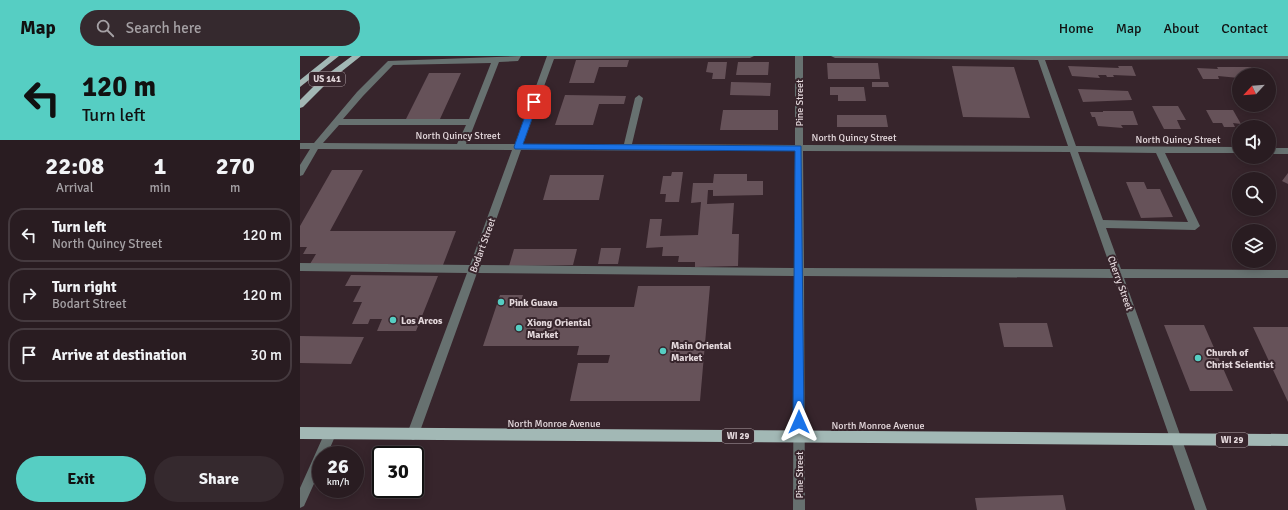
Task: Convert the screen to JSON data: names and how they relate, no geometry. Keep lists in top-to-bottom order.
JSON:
{
  "streets": {
    "main road": ["US 141", "North Monroe Avenue", "WI 29"],
    "street": [
      "Pine Street",
      "North Quincy Street",
      "Bodart Street",
      "Cherry Street"
    ]
  },
  "crossings": [
    ["Pine Street", "North Quincy Street"],
    ["Pine Street", "North Monroe Avenue"],
    ["North Quincy Street", "Bodart Street"],
    ["North Quincy Street", "Cherry Street"],
    ["Bodart Street", "North Monroe Avenue"],
    ["Cherry Street", "North Monroe Avenue"]
  ],
  "places": [
    "Pink Guava",
    "Los Arcos",
    "Xiong Oriental Market",
    "Main Oriental Market",
    "Church of Christ Scientist"
  ],
  "north": "bottom left",
  "page": {
    "header": "Map",
    "search": "Search here",
    "nav": [
      "Home",
      "Map",
      "About",
      "Contact"
    ],
    "turn": ["120 m", "Turn left"],
    "eta": [
      "22:08",
      "Arrival",
      "1",
      "min",
      "270",
      "m"
    ],
    "list": [
      {
        "name": "Turn left",
        "note": "North Quincy Street",
        "value": "120 m"
      },
      {
        "name": "Turn right",
        "note": "Bodart Street",
        "value": "120 m"
      },
      {
        "name": "Arrive at destination",
        "value": "30 m"
      }
    ],
    "speed": "26 km/h",
    "limit": "30",
    "buttons": ["Exit", "Share"]
  }
}
